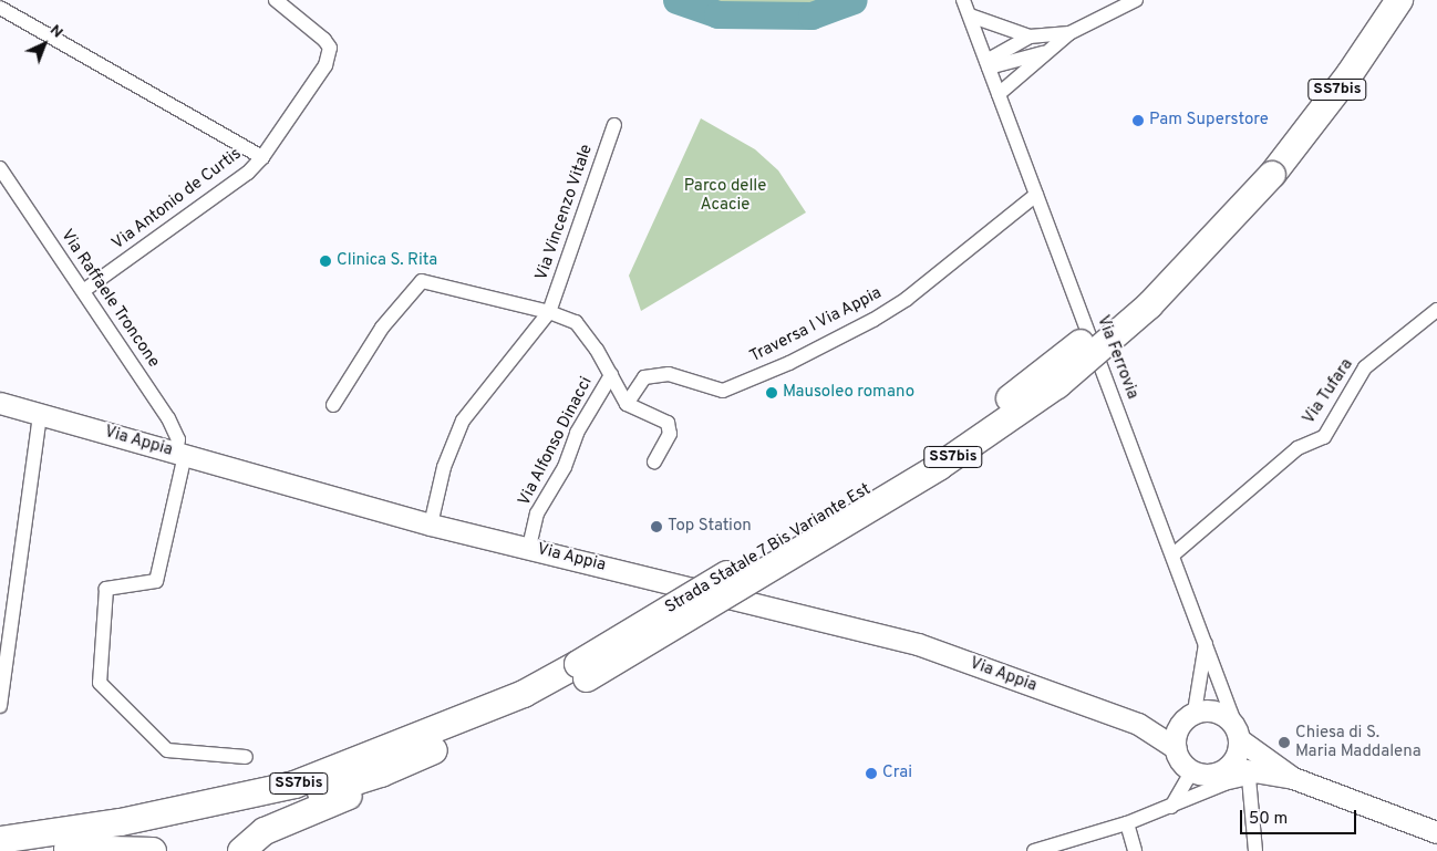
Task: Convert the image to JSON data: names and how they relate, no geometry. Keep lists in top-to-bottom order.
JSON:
{
  "streets": {
    "highway": ["SS7bis", "Strada Statale 7 Bis Variante Est"],
    "street": [
      "Via Antonio de Curtis",
      "Via Vincenzo Vitale",
      "Via Raffaele Troncone",
      "Traversa I Via Appia",
      "Via Ferrovia",
      "Via Tufara",
      "Via Appia",
      "Via Alfonso Dinacci"
    ]
  },
  "crossings": [
    ["Via Antonio de Curtis", "Via Raffaele Troncone"],
    ["Via Vincenzo Vitale", "Via Appia"],
    ["Via Raffaele Troncone", "Via Appia"],
    ["Traversa I Via Appia", "Via Ferrovia"],
    ["Traversa I Via Appia", "Via Alfonso Dinacci"],
    ["Via Ferrovia", "Via Tufara"],
    ["Via Ferrovia", "Via Appia"],
    ["Via Appia", "Via Alfonso Dinacci"]
  ],
  "parks": ["Parco delle Acacie"],
  "places": [
    "Pam Superstore",
    "Clinica S. Rita",
    "Mausoleo romano",
    "Top Station",
    "Chiesa di S. Maria Maddalena",
    "Crai"
  ],
  "scale_bar": "50 m",
  "north": "top right"
}
